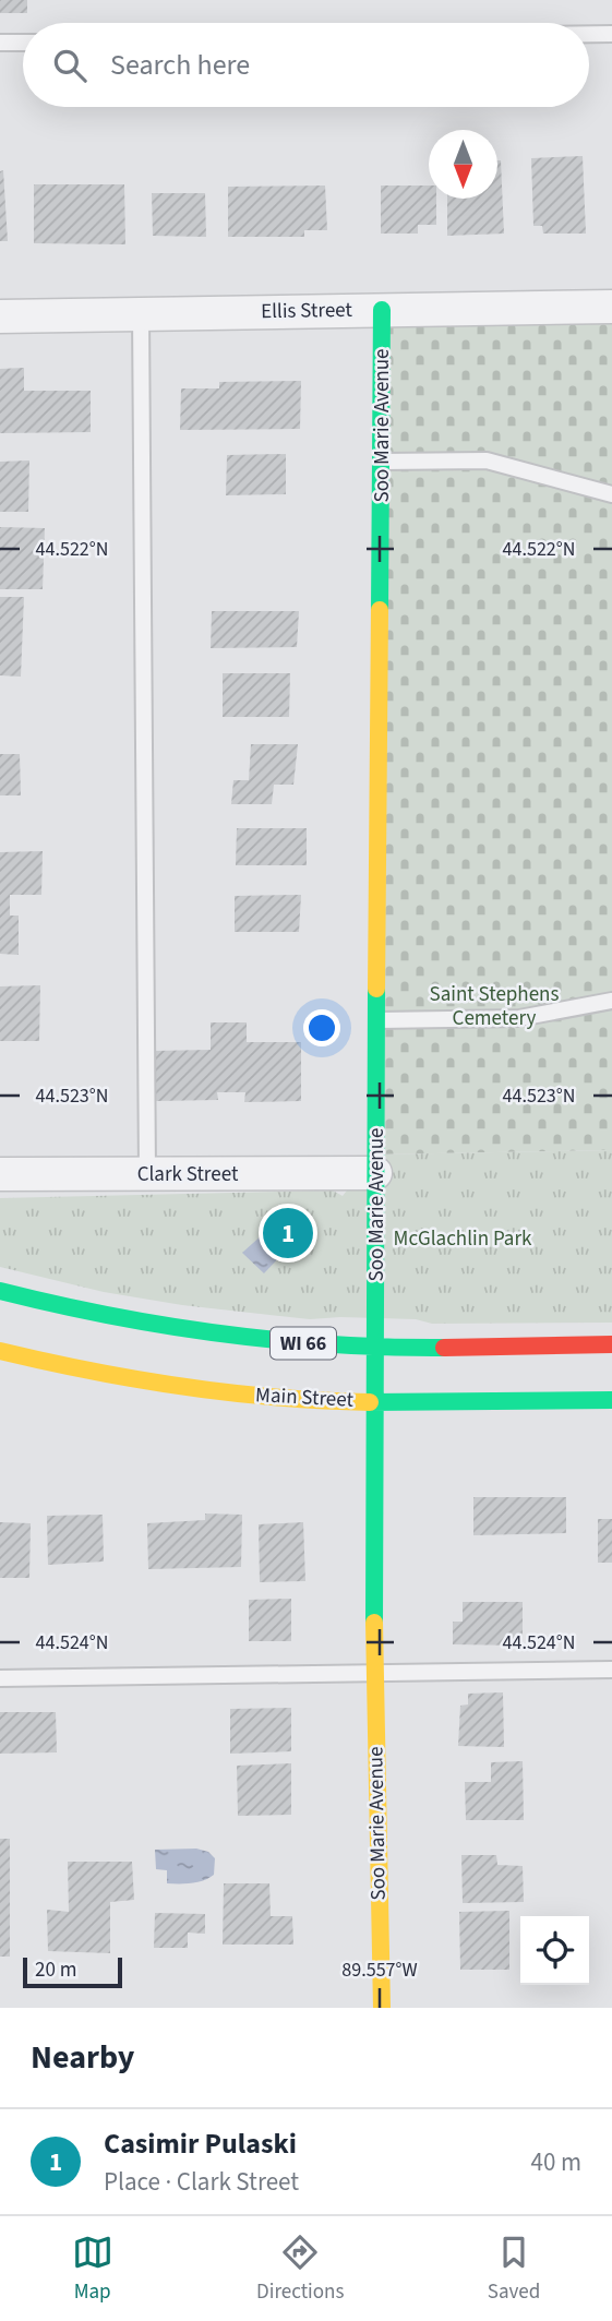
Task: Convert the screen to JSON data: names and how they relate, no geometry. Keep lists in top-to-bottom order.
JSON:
{
  "streets": {
    "street": [
      "Ellis Street",
      "Soo Marie Avenue",
      "Clark Street",
      "WI 66",
      "Main Street"
    ]
  },
  "crossings": [
    ["Ellis Street", "Soo Marie Avenue"],
    ["Soo Marie Avenue", "Clark Street"],
    ["Soo Marie Avenue", "WI 66"],
    ["Soo Marie Avenue", "Main Street"]
  ],
  "parks": ["Saint Stephens Cemetery", "McGlachlin Park"],
  "scale_bar": "20 m",
  "north": "bottom",
  "page": {
    "search": "Search here",
    "pins": "1",
    "scale": "20 m",
    "heading": "Nearby",
    "list": [
      {
        "mark": "1",
        "name": "Casimir Pulaski",
        "note": "Place · Clark Street",
        "value": "40 m"
      }
    ],
    "nav": ["Map", "Directions", "Saved"]
  },
  "coordinates": [
    "44.522°N",
    "44.523°N",
    "44.524°N",
    "89.557°W"
  ]
}
